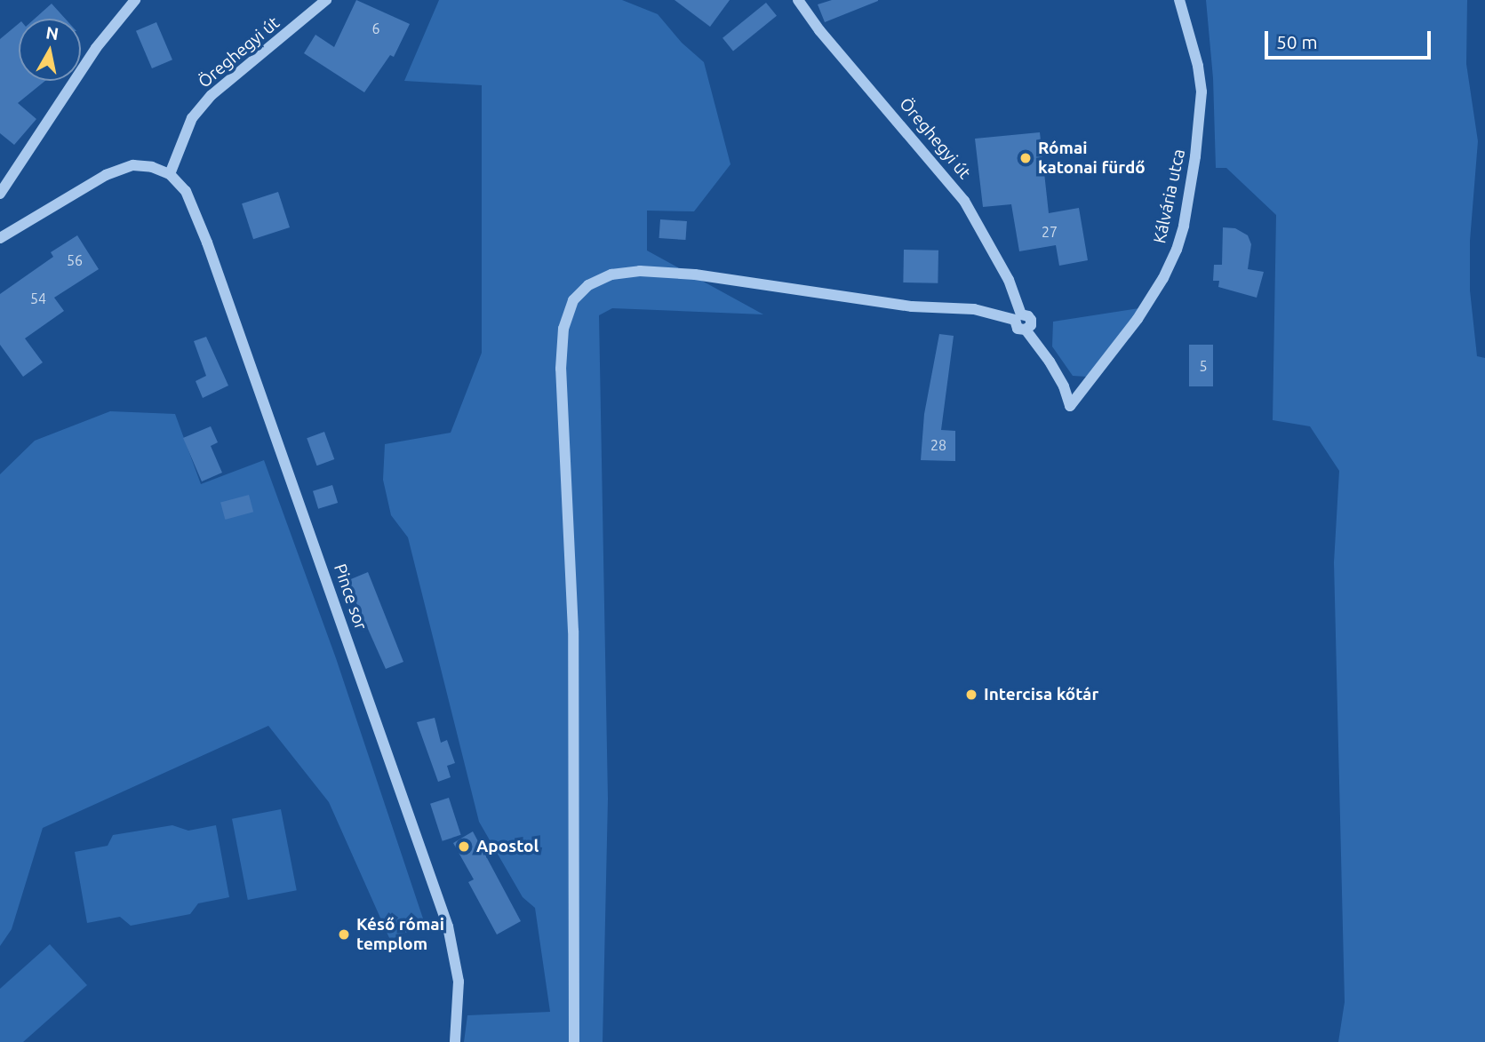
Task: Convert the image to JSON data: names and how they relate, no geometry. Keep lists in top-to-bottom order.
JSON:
{
  "streets": {
    "street": ["Öreghegyi út", "Kálvária utca", "Pince sor"]
  },
  "crossings": [
    ["Öreghegyi út", "Kálvária utca"],
    ["Öreghegyi út", "Pince sor"]
  ],
  "places": [
    "Római katonai fürdő",
    "Intercisa kőtár",
    "Apostol",
    "Késő római templom"
  ],
  "house_numbers": [
    "6",
    "27",
    "56",
    "54",
    "5",
    "28"
  ],
  "scale_bar": "50 m",
  "north": "top"
}
